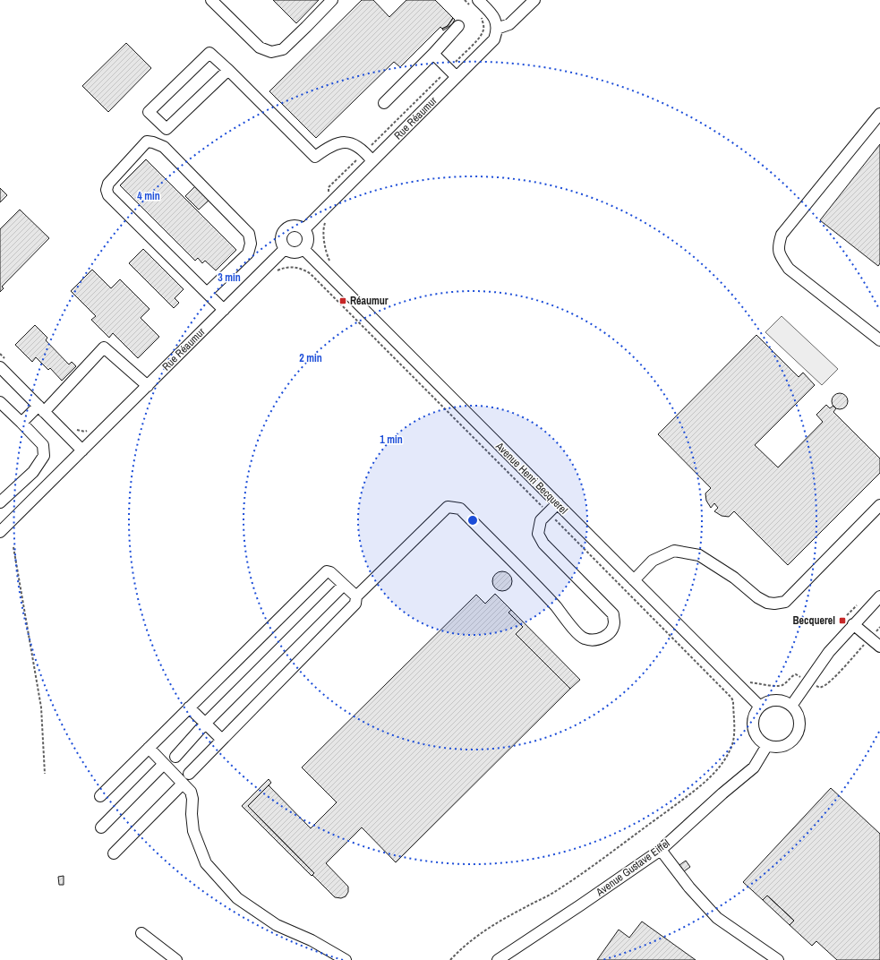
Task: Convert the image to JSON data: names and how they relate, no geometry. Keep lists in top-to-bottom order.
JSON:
{
  "streets": {
    "street": ["Rue Réaumur", "Avenue Henri Becquerel", "Avenue Gustave Eiffel"]
  },
  "crossings": [
    ["Rue Réaumur", "Avenue Henri Becquerel"],
    ["Avenue Henri Becquerel", "Avenue Gustave Eiffel"]
  ],
  "places": {
    "transit": ["Réaumur", "Becquerel"]
  },
  "rings": [
    "4 min",
    "3 min",
    "2 min",
    "1 min"
  ]
}
